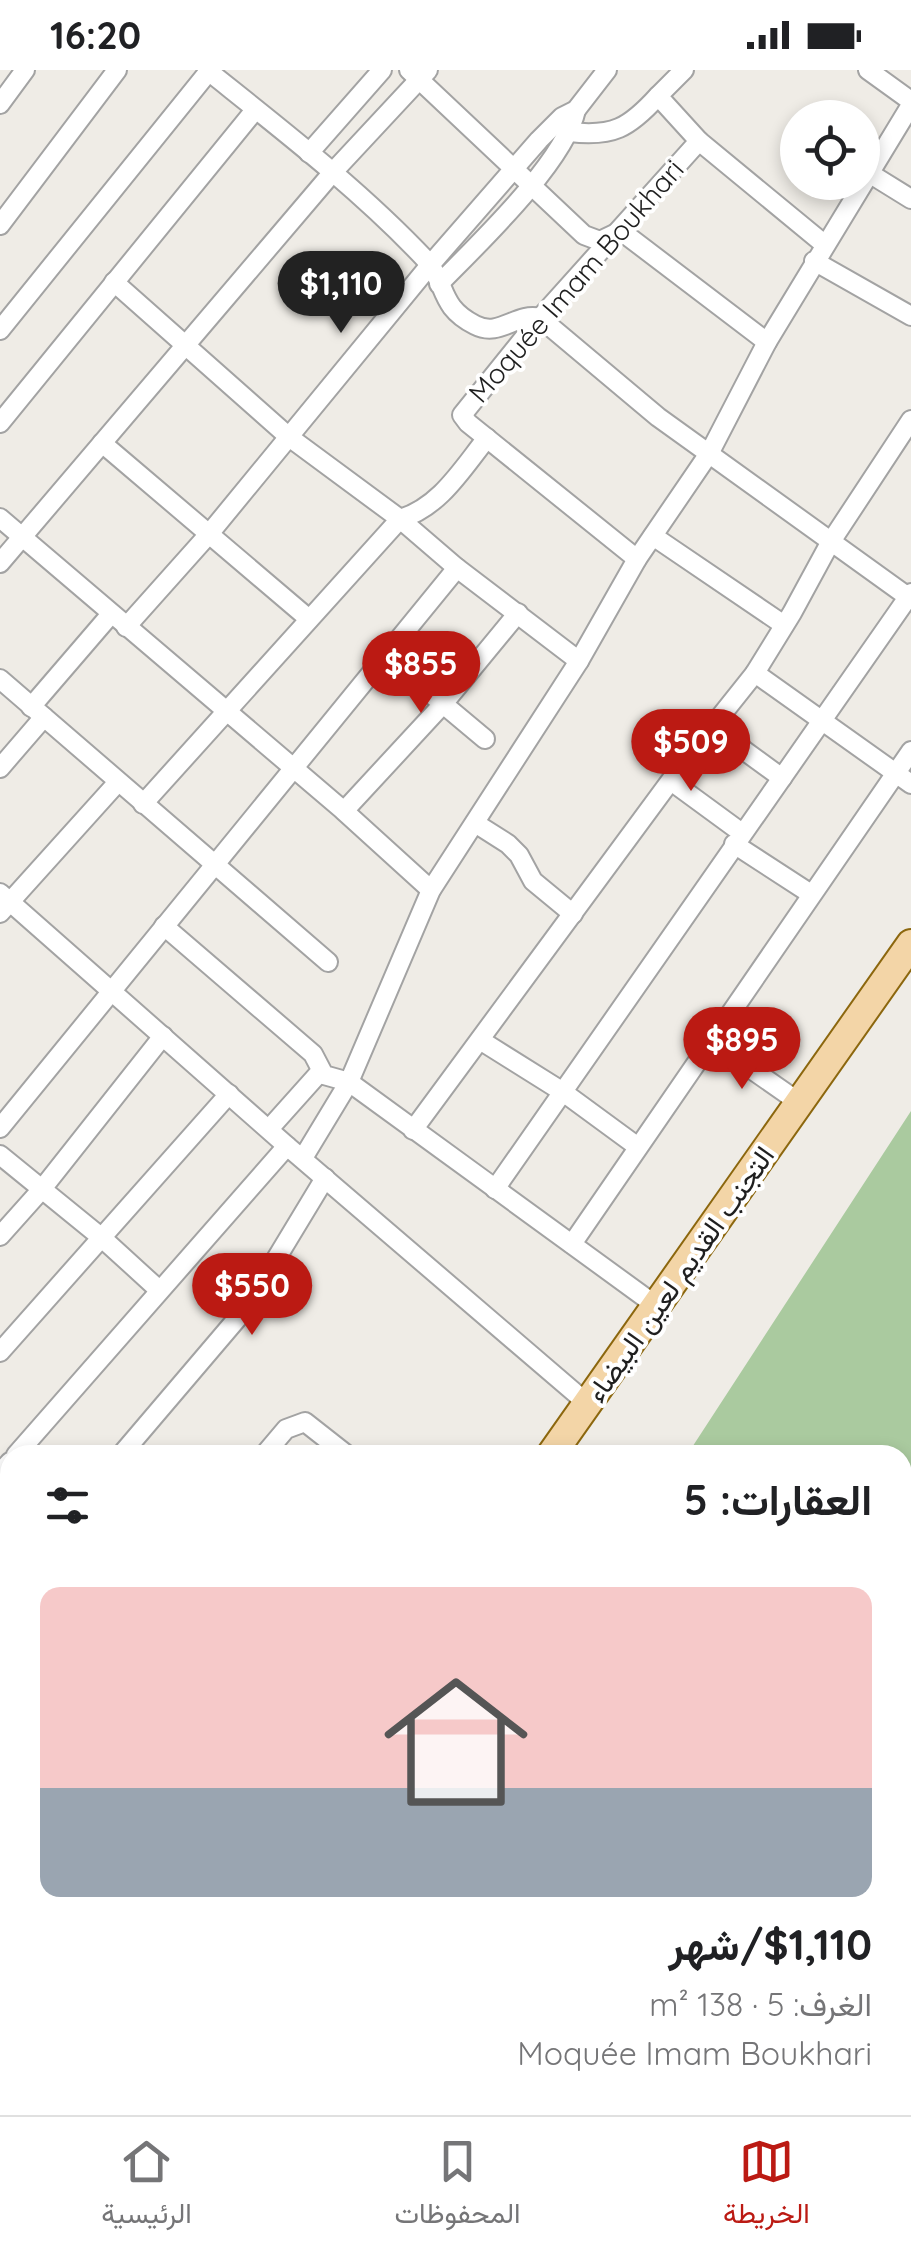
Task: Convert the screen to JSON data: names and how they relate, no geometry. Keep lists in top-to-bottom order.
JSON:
{
  "streets": {
    "main road": ["التجنب القديم لعين البيضاء"],
    "street": ["Moquée Imam Boukhari"]
  },
  "page": {
    "status": "16:20",
    "price": [
      "$1,110",
      "$855",
      "$509",
      "$895",
      "$550"
    ],
    "heading": "العقارات: 5",
    "list": [
      {
        "name": "$1,110/شهر",
        "note": "الغرف: 5 · 138 m² · Moquée Imam Boukhari"
      }
    ],
    "tabs": ["الخريطة", "المحفوظات", "الرئيسية"]
  }
}
